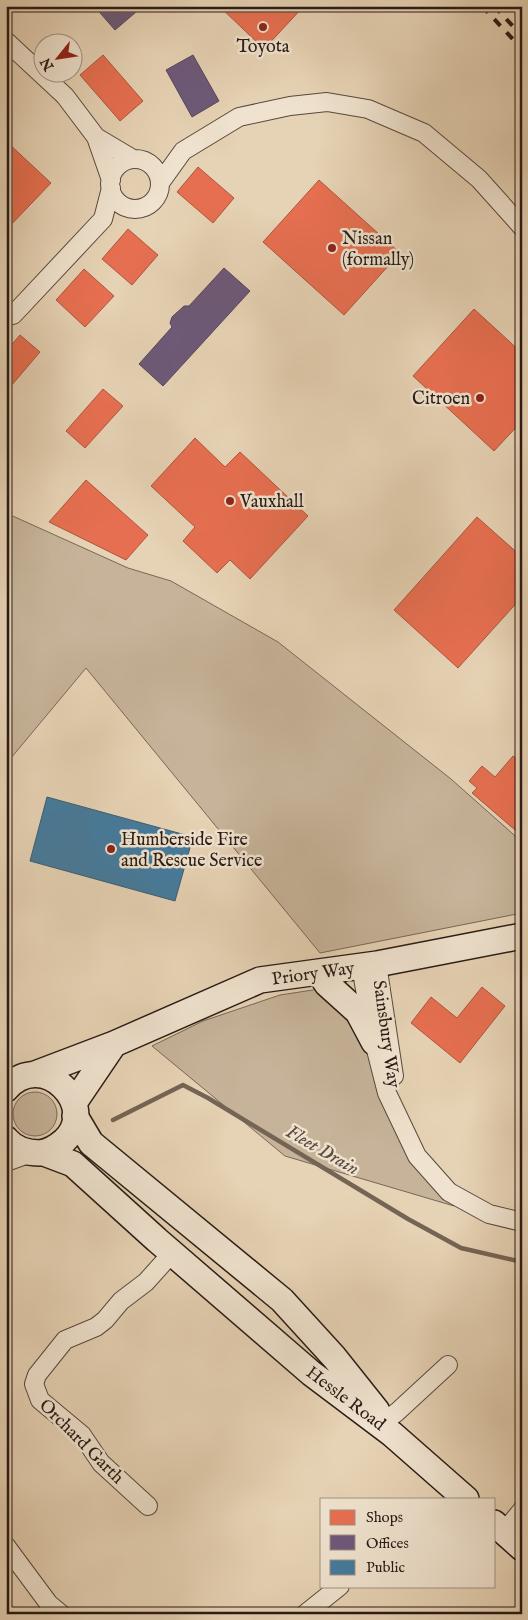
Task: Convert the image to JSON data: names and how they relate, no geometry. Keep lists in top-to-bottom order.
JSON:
{
  "streets": {
    "street": [
      "Priory Way",
      "Sainsbury Way",
      "Hessle Road",
      "Orchard Garth"
    ]
  },
  "crossings": [
    ["Priory Way", "Sainsbury Way"],
    ["Priory Way", "Hessle Road"],
    ["Hessle Road", "Orchard Garth"]
  ],
  "water": ["Fleet Drain"],
  "places": [
    "Toyota",
    "Nissan (formally)",
    "Citroen",
    "Vauxhall",
    "Humberside Fire and Rescue Service"
  ],
  "legend": ["Shops", "Offices", "Public"],
  "north": "bottom left"
}
